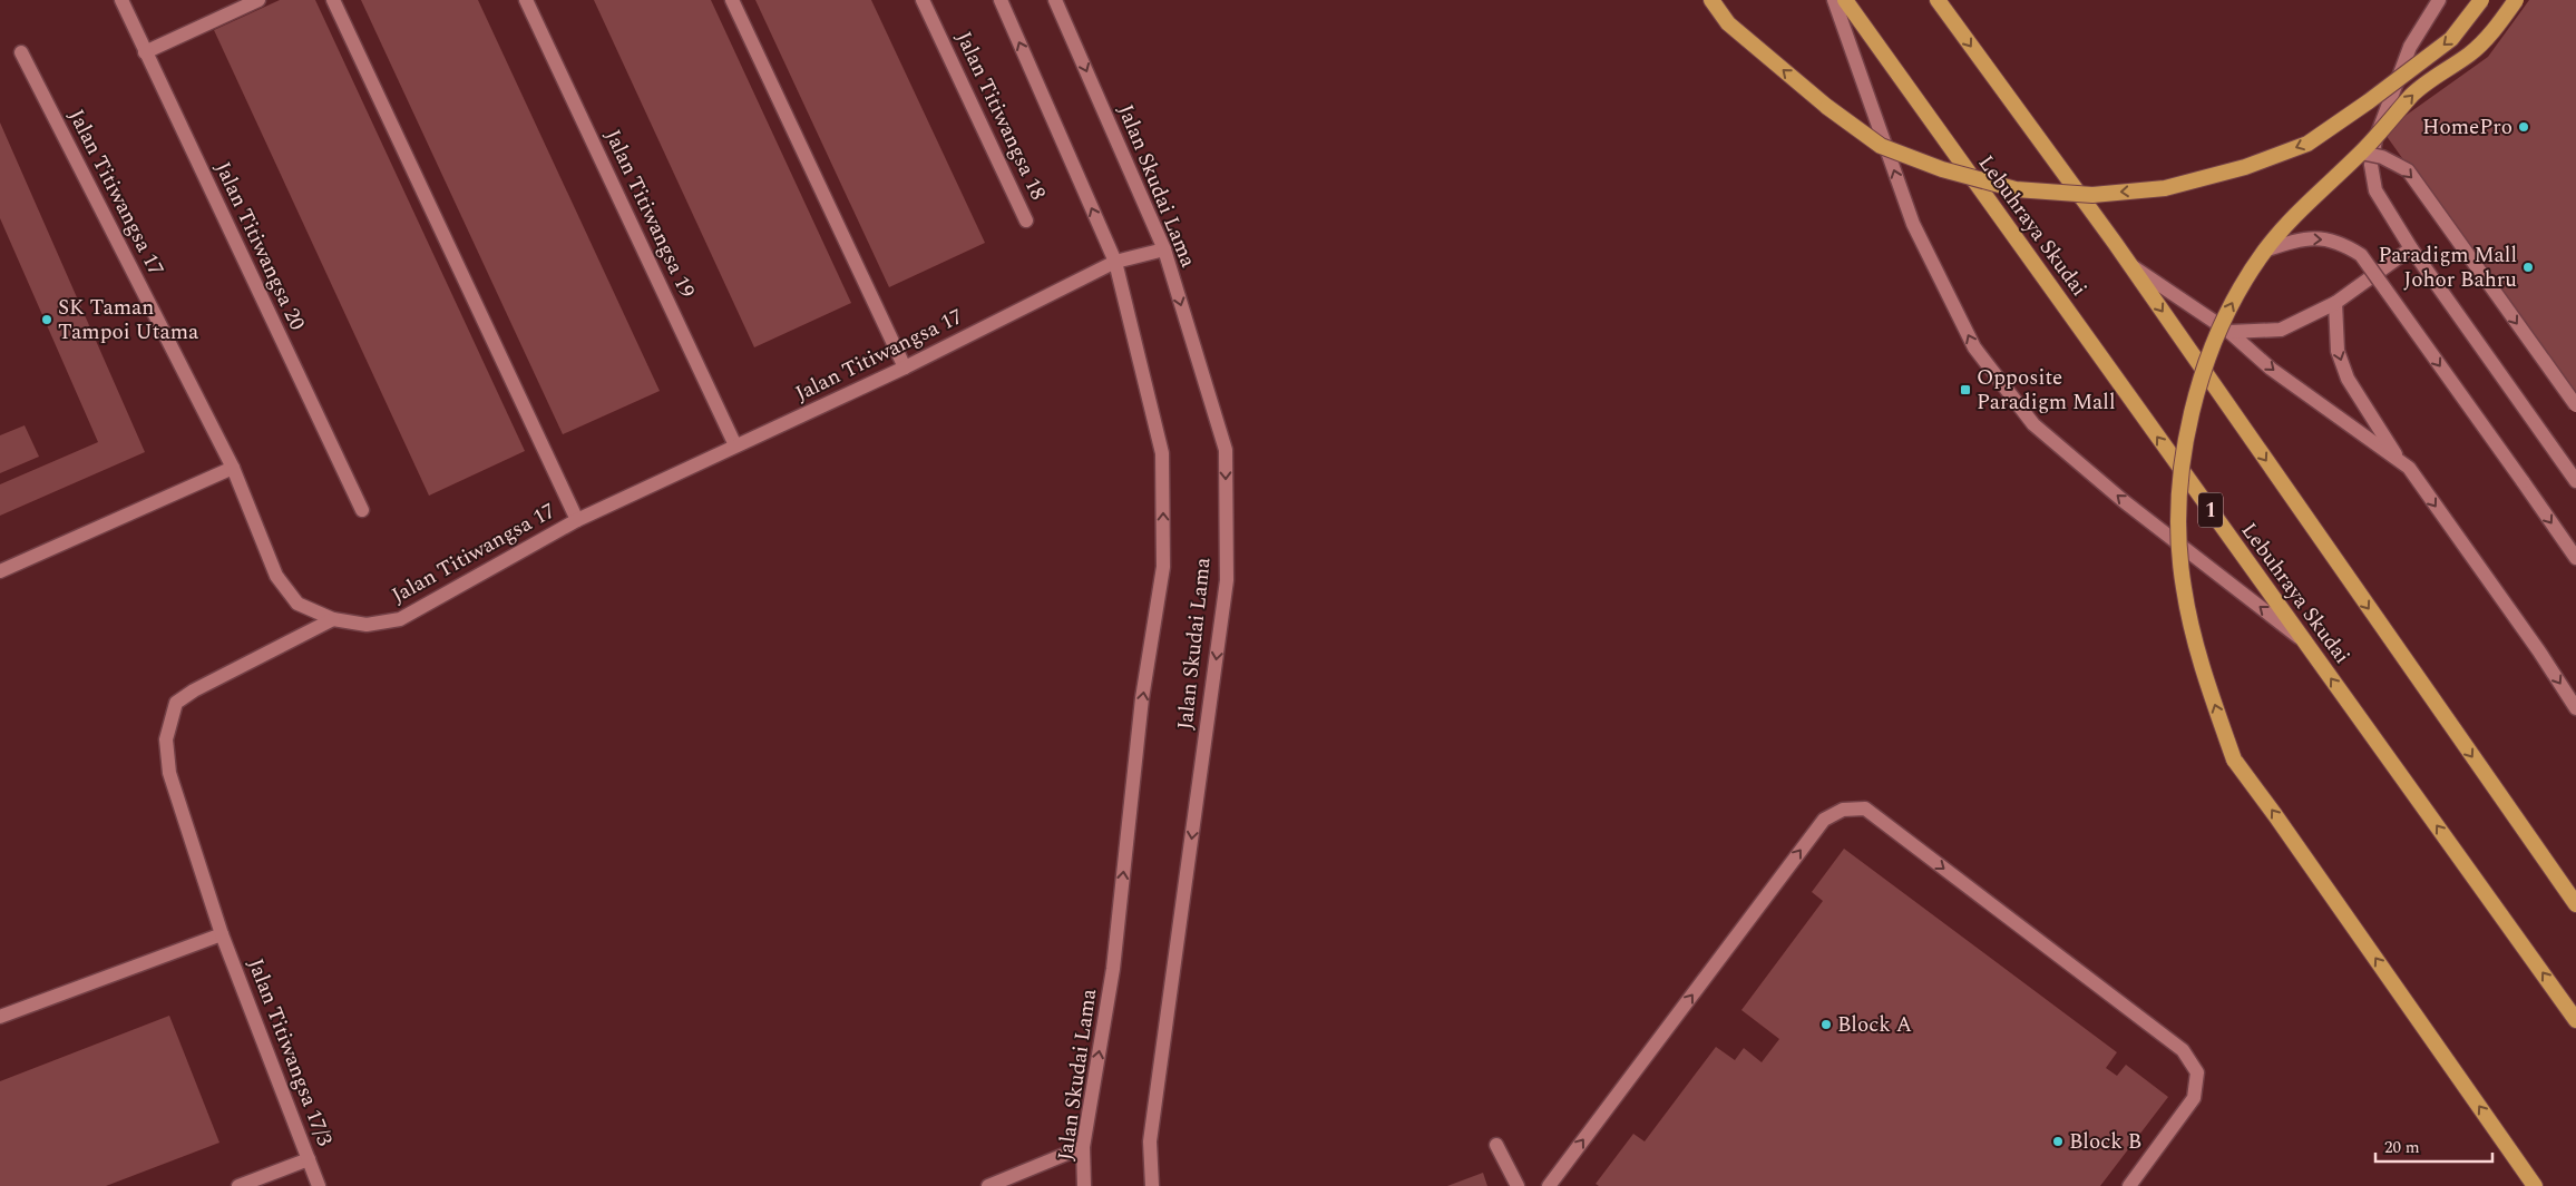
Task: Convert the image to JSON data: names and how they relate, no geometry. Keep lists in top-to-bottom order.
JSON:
{
  "streets": {
    "highway": ["Lebuhraya Skudai", "1"],
    "street": [
      "Jalan Titiwangsa 18",
      "Jalan Skudai Lama",
      "Jalan Titiwangsa 17",
      "Jalan Titiwangsa 19",
      "Jalan Titiwangsa 20",
      "Jalan Titiwangsa 17/3"
    ]
  },
  "crossings": [
    ["Jalan Skudai Lama", "Jalan Titiwangsa 17"],
    ["Jalan Titiwangsa 17", "Jalan Titiwangsa 19"],
    ["Jalan Titiwangsa 17", "Jalan Titiwangsa 17/3"]
  ],
  "places": {
    "other": [
      "HomePro",
      "Paradigm Mall Johor Bahru",
      "SK Taman Tampoi Utama",
      "Block A",
      "Block B"
    ],
    "transit": ["Opposite Paradigm Mall"]
  },
  "scale_bar": "20 m"
}
